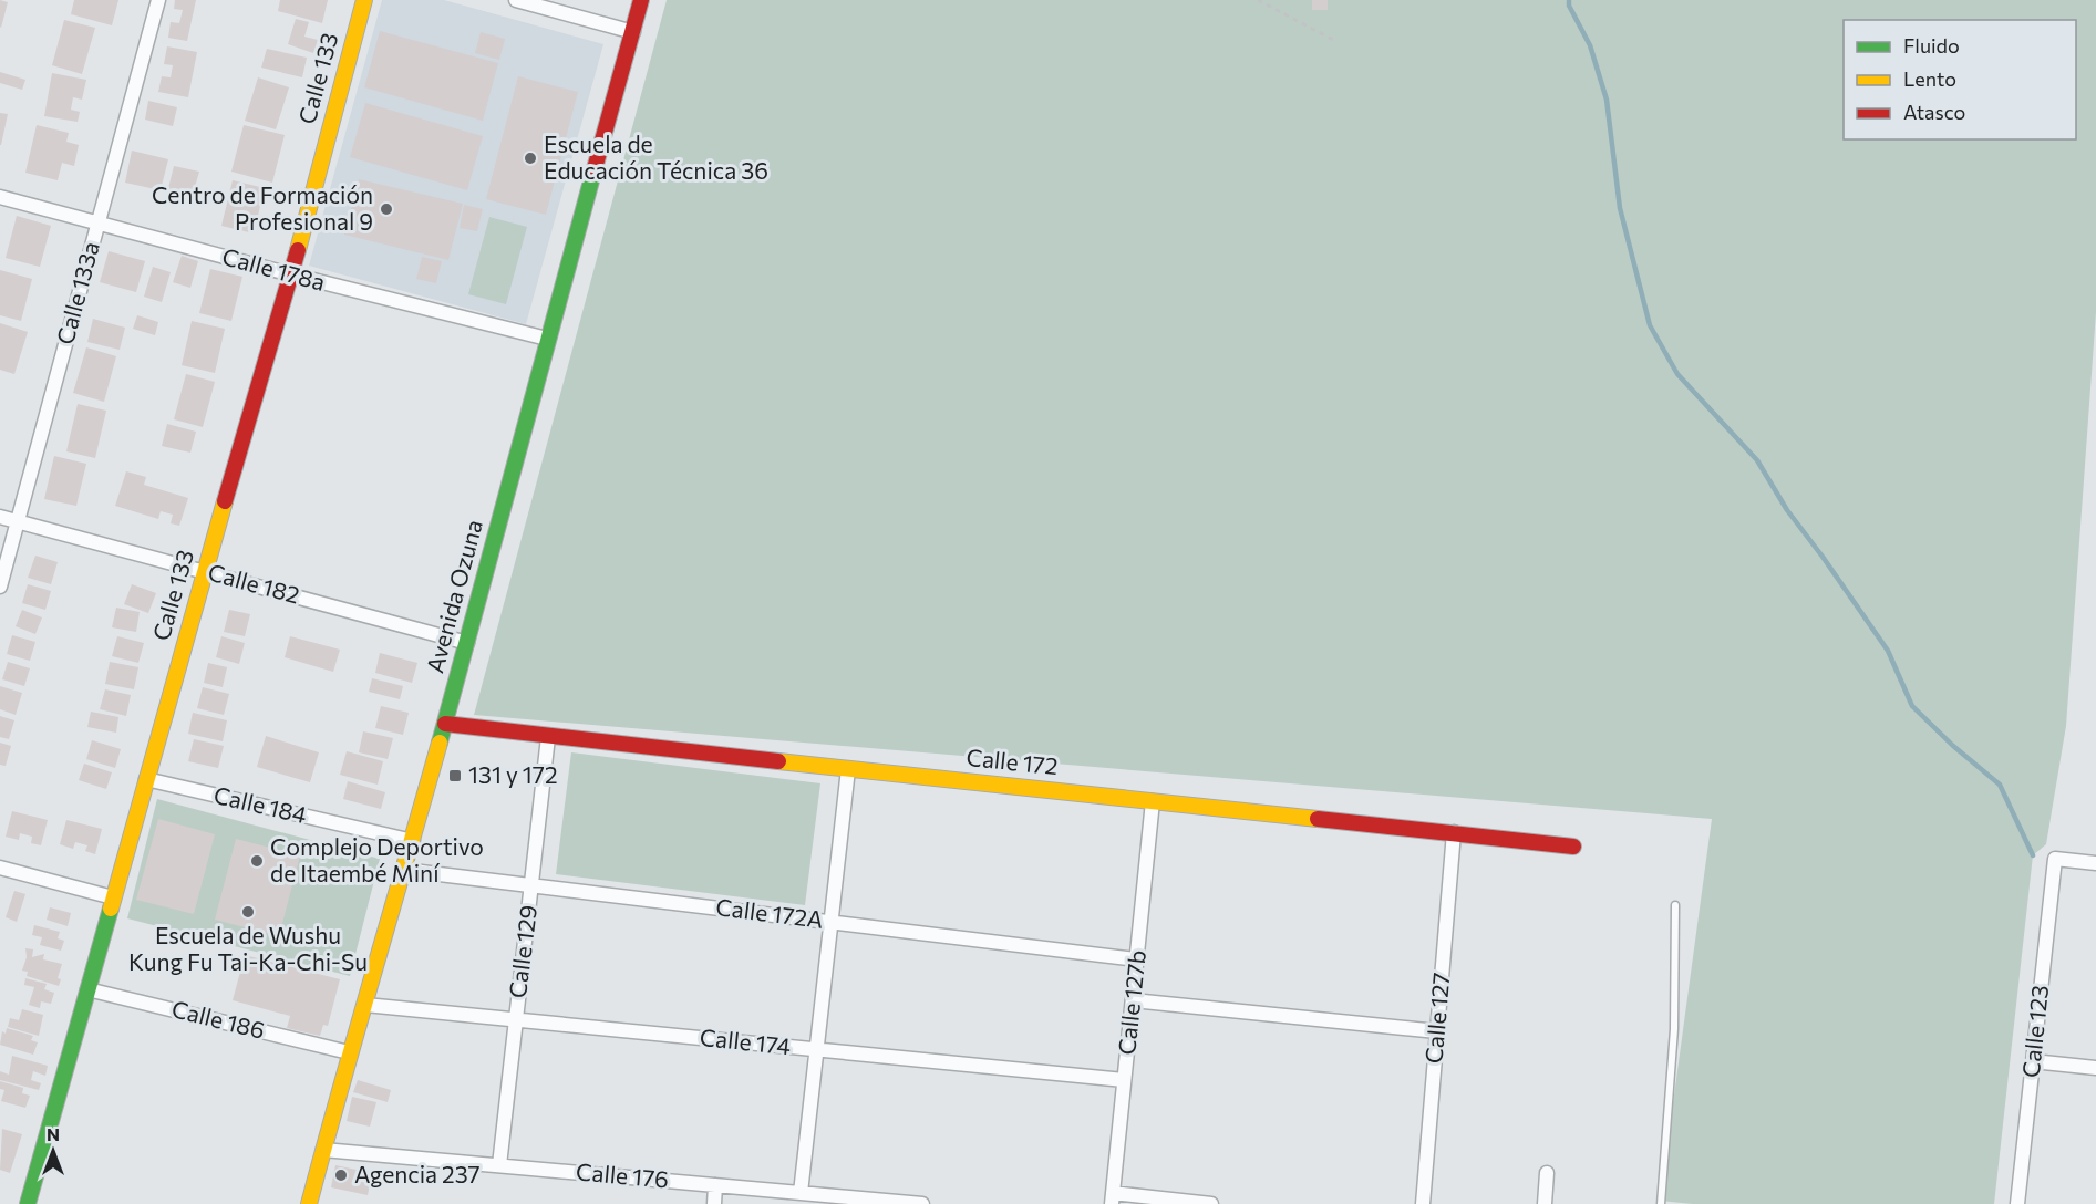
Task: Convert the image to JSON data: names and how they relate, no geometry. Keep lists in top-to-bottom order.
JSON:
{
  "streets": {
    "street": [
      "Calle 133",
      "Calle 178a",
      "Calle 133a",
      "Calle 182",
      "Avenida Ozuna",
      "Calle 172",
      "Calle 184",
      "Calle 172A",
      "Calle 129",
      "Calle 127b",
      "Calle 127",
      "Calle 186",
      "Calle 123",
      "Calle 174",
      "Calle 176"
    ]
  },
  "crossings": [
    ["Calle 133", "Calle 178a"],
    ["Calle 133", "Calle 182"],
    ["Calle 133", "Calle 184"],
    ["Calle 133", "Calle 186"],
    ["Calle 178a", "Calle 133a"],
    ["Calle 178a", "Avenida Ozuna"],
    ["Calle 133a", "Calle 182"],
    ["Calle 182", "Avenida Ozuna"],
    ["Avenida Ozuna", "Calle 172"],
    ["Avenida Ozuna", "Calle 184"],
    ["Avenida Ozuna", "Calle 172A"],
    ["Avenida Ozuna", "Calle 186"],
    ["Avenida Ozuna", "Calle 174"],
    ["Avenida Ozuna", "Calle 176"],
    ["Calle 172", "Calle 129"],
    ["Calle 172", "Calle 127b"],
    ["Calle 172", "Calle 127"],
    ["Calle 172A", "Calle 129"],
    ["Calle 172A", "Calle 127b"],
    ["Calle 129", "Calle 174"],
    ["Calle 129", "Calle 176"],
    ["Calle 127b", "Calle 174"]
  ],
  "places": {
    "other": [
      "Escuela de Educación Técnica 36",
      "Centro de Formación Profesional 9",
      "Complejo Deportivo de Itaembé Miní",
      "Escuela de Wushu Kung Fu Tai-Ka-Chi-Su",
      "Agencia 237"
    ],
    "transit": ["131 y 172"]
  },
  "legend": ["Fluido", "Lento", "Atasco"],
  "north": "top"
}
